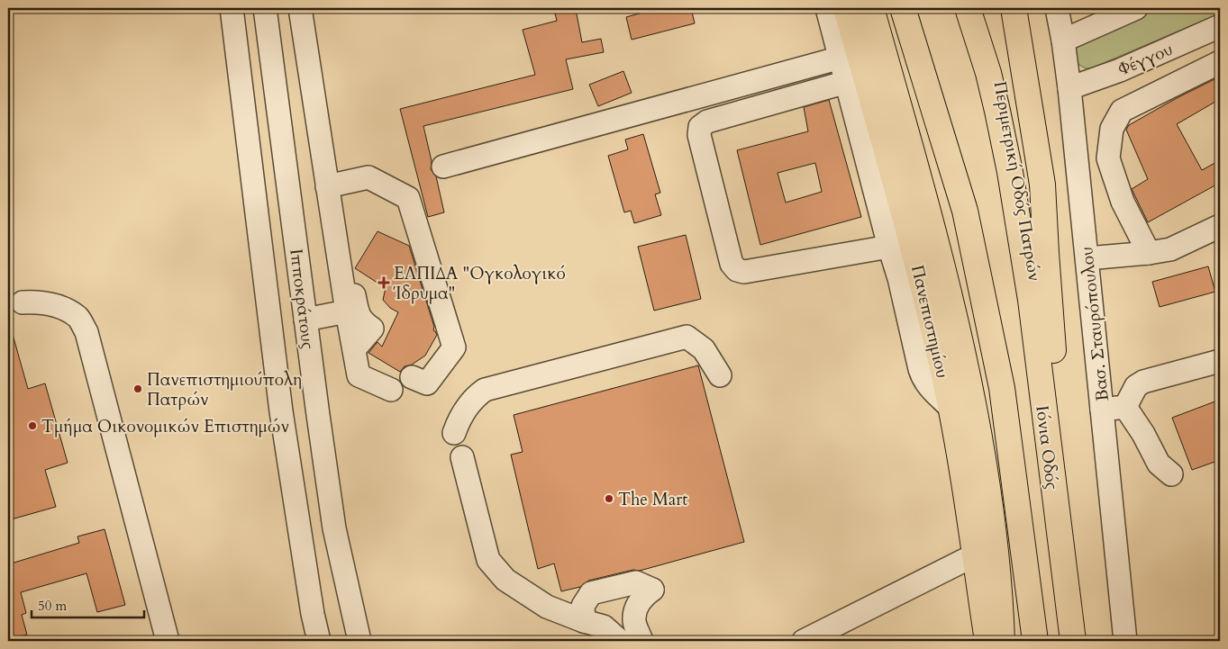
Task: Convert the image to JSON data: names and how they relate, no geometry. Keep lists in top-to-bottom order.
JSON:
{
  "streets": {
    "main road": ["Περιμετρική Οδός Πατρών", "Πανεπιστημίου", "Ιόνια Οδός"],
    "street": ["Φέγγου", "Ιπποκράτους", "Βασ. Σταυρόπουλου"]
  },
  "crossings": [
    ["Φέγγου", "Βασ. Σταυρόπουλου"],
    ["Περιμετρική Οδός Πατρών", "Ιόνια Οδός"]
  ],
  "places": {
    "health": ["ΕΛΠΙΔΑ \"Ογκολογικό Ίδρυμα\""],
    "other": ["Πανεπιστημιούπολη Πατρών", "Τμήμα Οικονομικών Επιστημών", "The Mart"]
  },
  "scale_bar": "50 m"
}
